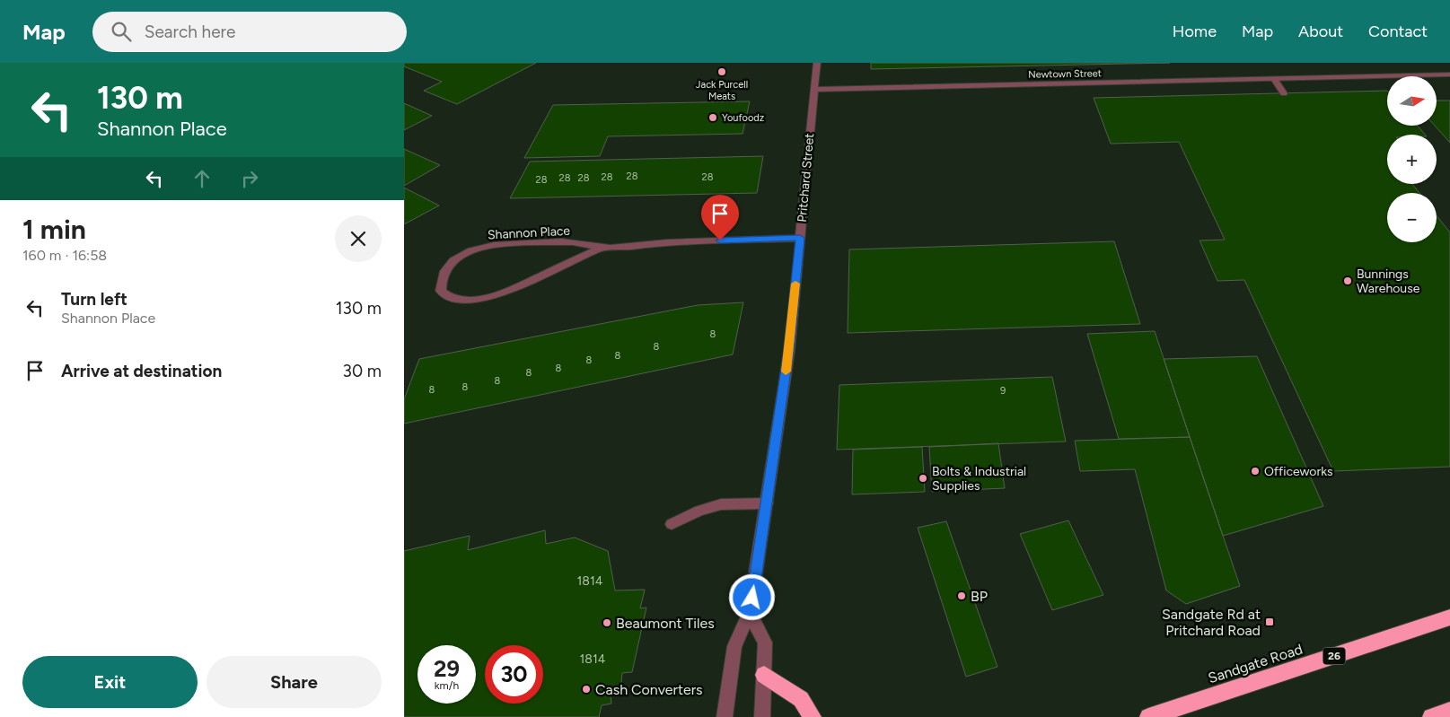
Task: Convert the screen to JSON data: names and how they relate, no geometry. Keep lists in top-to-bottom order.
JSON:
{
  "streets": {
    "highway": ["26", "Sandgate Road"],
    "street": ["Newtown Street", "Pritchard Street", "Shannon Place"]
  },
  "crossings": [
    ["Newtown Street", "Pritchard Street"],
    ["Pritchard Street", "Shannon Place"]
  ],
  "places": {
    "other": [
      "Jack Purcell Meats",
      "Youfoodz",
      "Bunnings Warehouse",
      "Officeworks",
      "Bolts & Industrial Supplies",
      "BP",
      "Beaumont Tiles",
      "Cash Converters"
    ],
    "transit": ["Sandgate Rd at Pritchard Road"]
  },
  "house_numbers": [
    "28",
    "28",
    "28",
    "28",
    "28",
    "28",
    "8",
    "8",
    "8",
    "8",
    "8",
    "8",
    "8",
    "8",
    "8",
    "9",
    "1814",
    "1814"
  ],
  "north": "right",
  "page": {
    "header": "Map",
    "search": "Search here",
    "nav": [
      "Home",
      "Map",
      "About",
      "Contact"
    ],
    "turn": ["130 m", "Shannon Place"],
    "map_buttons": ["+", "−"],
    "heading": ["1 min", "160 m · 16:58"],
    "list": [
      {
        "name": "Turn left",
        "note": "Shannon Place",
        "value": "130 m"
      },
      {
        "name": "Arrive at destination",
        "value": "30 m"
      }
    ],
    "speed": "29 km/h",
    "limit": "30",
    "buttons": ["Exit", "Share"]
  }
}
